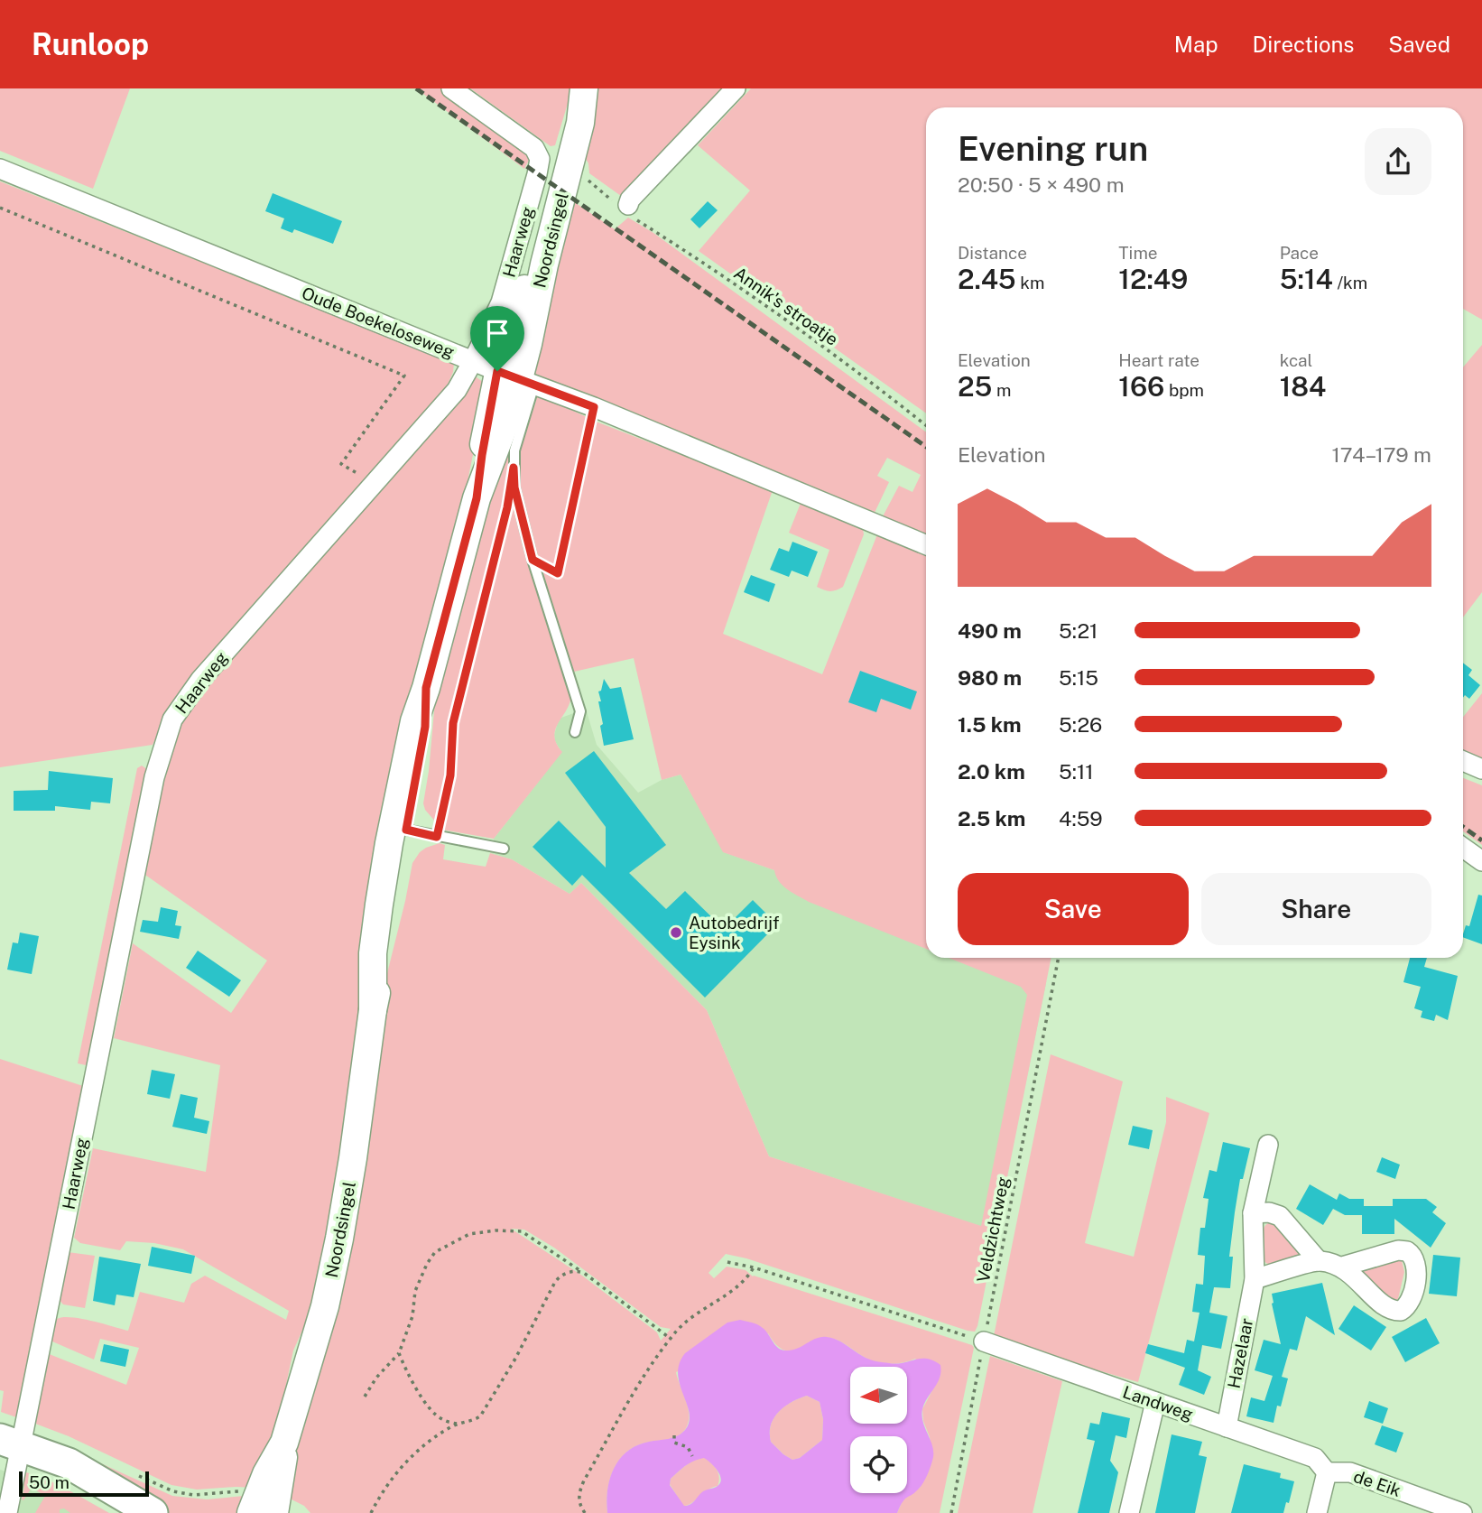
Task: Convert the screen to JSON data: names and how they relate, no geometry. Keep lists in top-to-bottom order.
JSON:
{
  "streets": {
    "main road": ["Noordsingel"],
    "street": [
      "Haarweg",
      "Oude Boekeloseweg",
      "Hazelaar",
      "Landweg",
      "de Eik"
    ],
    "path": ["Annik's stroatje", "Veldzichtweg"]
  },
  "crossings": [
    ["Noordsingel", "Haarweg"],
    ["Noordsingel", "Oude Boekeloseweg"],
    ["Haarweg", "Oude Boekeloseweg"],
    ["Veldzichtweg", "Landweg"],
    ["Hazelaar", "Landweg"],
    ["Landweg", "de Eik"]
  ],
  "places": ["Autobedrijf Eysink"],
  "scale_bar": "50 m",
  "north": "left",
  "page": {
    "header": "Runloop",
    "nav": ["Map", "Directions", "Saved"],
    "heading": ["Evening run", "20:50 · 5 × 490 m"],
    "stats": [
      ["Distance", "2.45 km"],
      ["Time", "12:49"],
      ["Pace", "5:14 /km"],
      ["Elevation", "25 m"],
      ["Heart rate", "166 bpm"],
      ["kcal", "184"]
    ],
    "chart": ["Elevation", "174–179 m"],
    "list": [
      {
        "name": "490 m",
        "note": "5:21"
      },
      {
        "name": "980 m",
        "note": "5:15"
      },
      {
        "name": "1.5 km",
        "note": "5:26"
      },
      {
        "name": "2.0 km",
        "note": "5:11"
      },
      {
        "name": "2.5 km",
        "note": "4:59"
      }
    ],
    "buttons": ["Save", "Share"],
    "scale": "50 m"
  }
}
